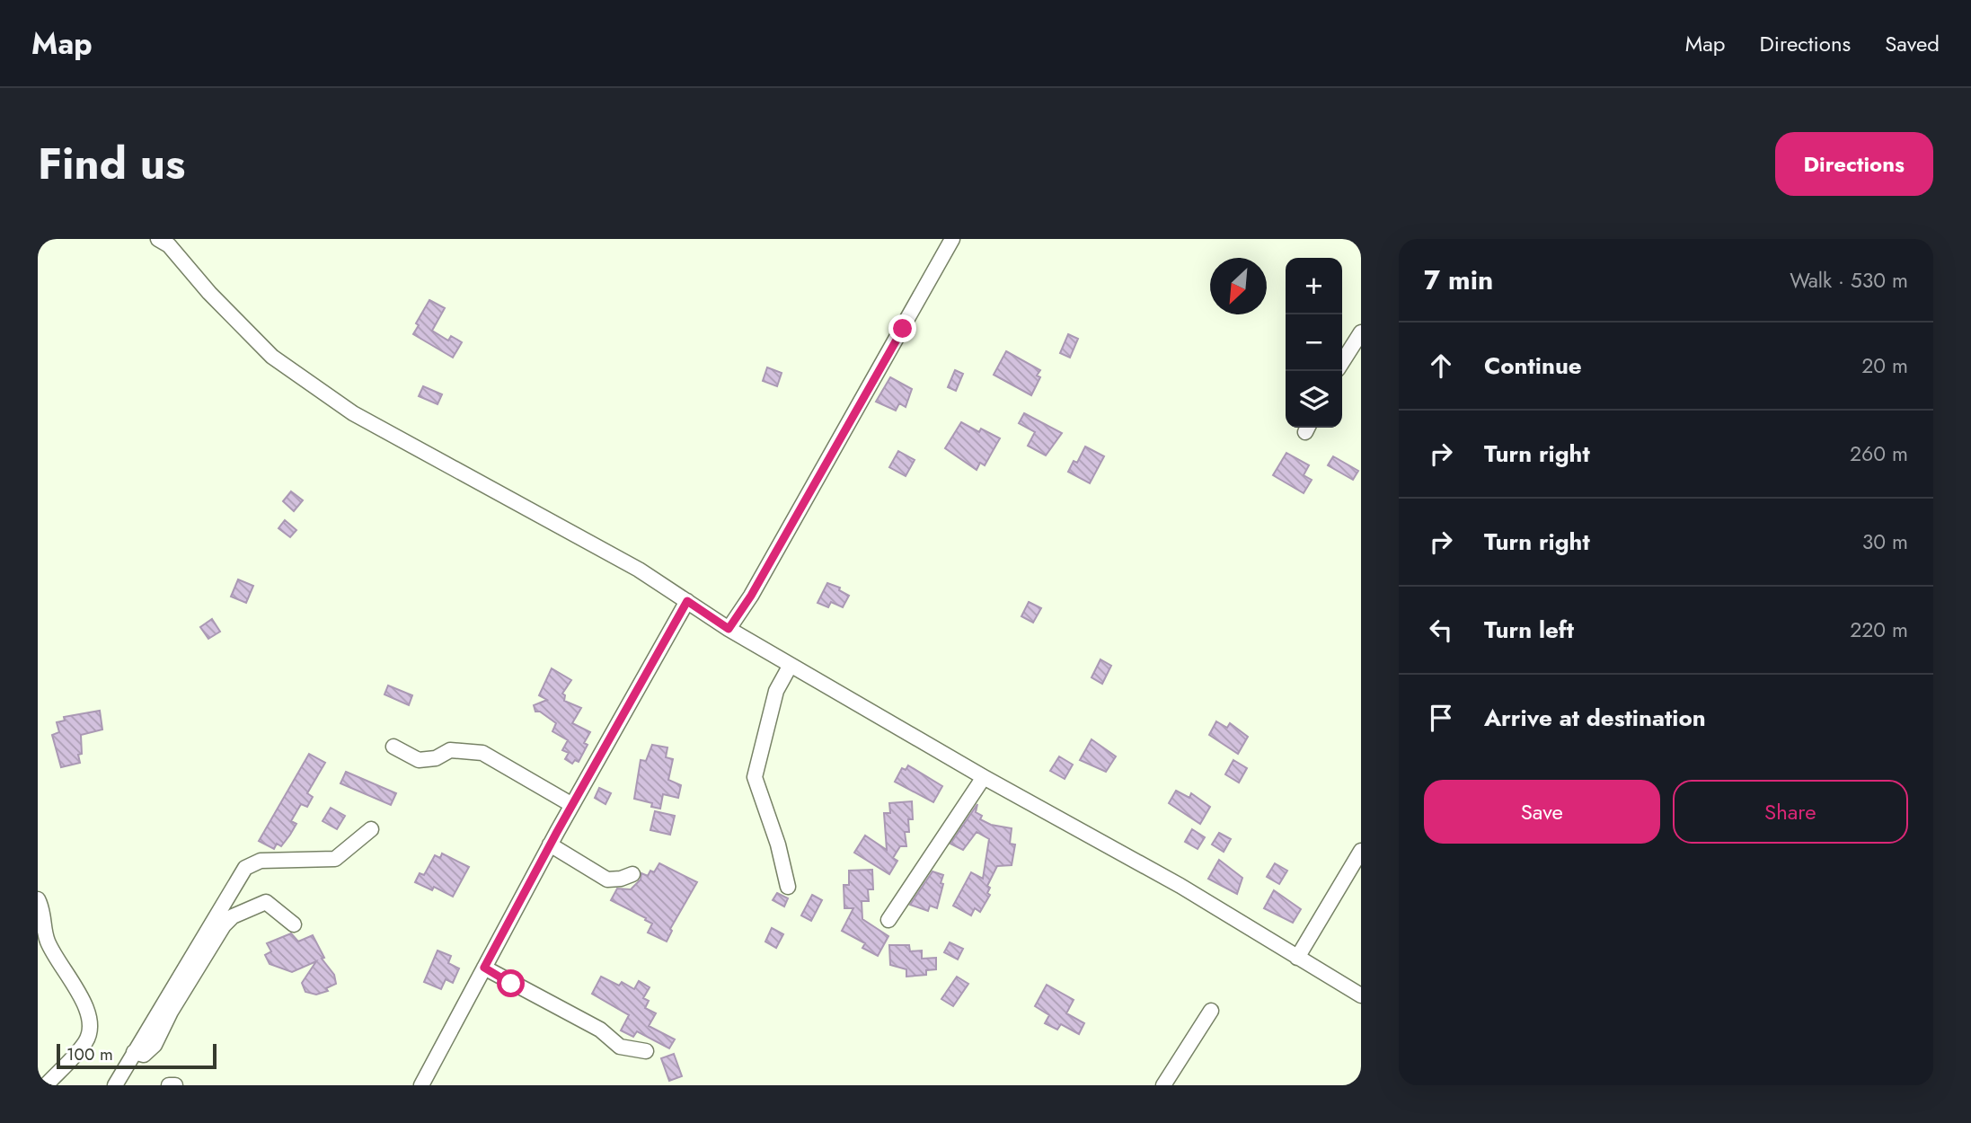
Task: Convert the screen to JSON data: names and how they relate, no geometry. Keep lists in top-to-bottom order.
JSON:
{
  "scale_bar": "100 m",
  "north": "bottom left",
  "page": {
    "header": "Map",
    "nav": ["Map", "Directions", "Saved"],
    "title": "Find us",
    "buttons": [
      "Directions",
      ["Save", "Share"]
    ],
    "heading": ["7 min", "Walk · 530 m"],
    "map_buttons": ["+", "−"],
    "list": [
      ["Continue", "20 m"],
      ["Turn right", "260 m"],
      ["Turn right", "30 m"],
      ["Turn left", "220 m"],
      "Arrive at destination"
    ],
    "scale": "100 m"
  }
}
